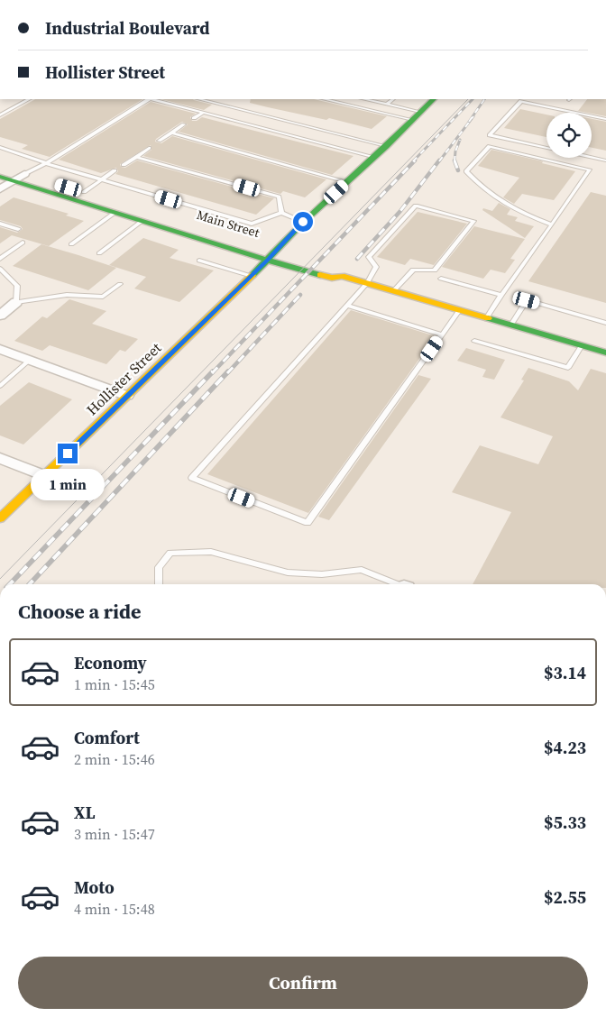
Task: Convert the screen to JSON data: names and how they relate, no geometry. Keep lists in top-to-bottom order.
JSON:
{
  "streets": {
    "main road": ["Main Street", "Hollister Street"]
  },
  "crossings": [
    ["Main Street", "Hollister Street"]
  ],
  "page": {
    "banner": ["Industrial Boulevard", "Hollister Street"],
    "bubble": "1 min",
    "heading": "Choose a ride",
    "list": [
      {
        "name": "Economy",
        "note": "1 min · 15:45",
        "value": "$3.14"
      },
      {
        "name": "Comfort",
        "note": "2 min · 15:46",
        "value": "$4.23"
      },
      {
        "name": "XL",
        "note": "3 min · 15:47",
        "value": "$5.33"
      },
      {
        "name": "Moto",
        "note": "4 min · 15:48",
        "value": "$2.55"
      }
    ],
    "buttons": "Confirm"
  }
}
